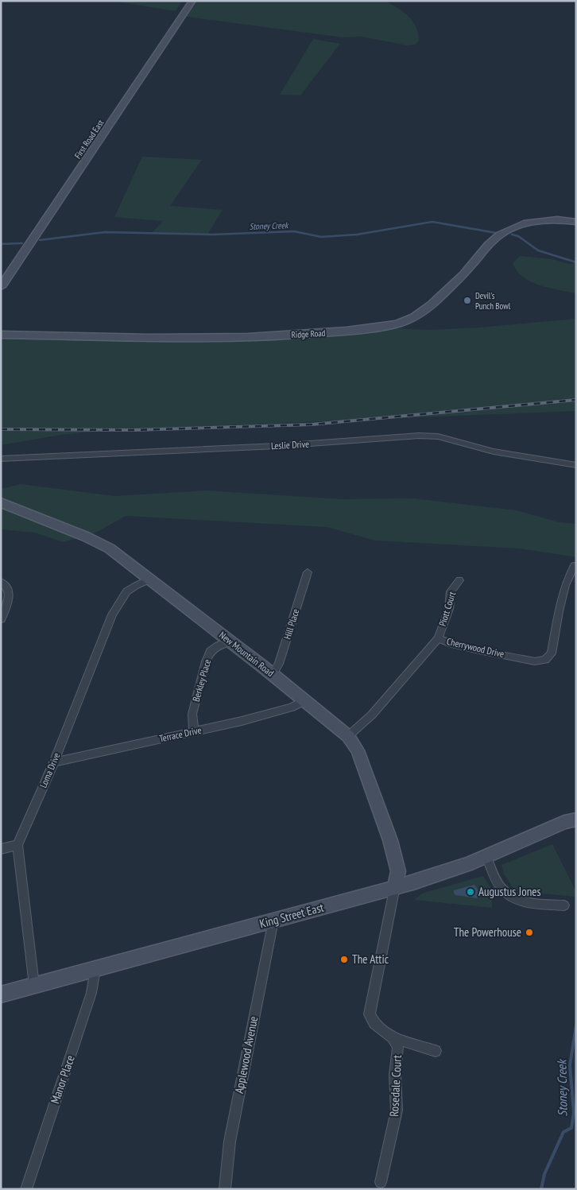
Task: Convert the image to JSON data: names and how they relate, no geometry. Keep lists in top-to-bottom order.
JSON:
{
  "streets": {
    "main road": [
      "First Road East",
      "Ridge Road",
      "New Mountain Road",
      "King Street East"
    ],
    "street": [
      "Leslie Drive",
      "Piott Court",
      "Hill Place",
      "Cherrywood Drive",
      "Berkley Place",
      "Terrace Drive",
      "Loma Drive",
      "Applewood Avenue",
      "Manor Place",
      "Rosedale Court"
    ]
  },
  "crossings": [
    ["Piott Court", "Cherrywood Drive"],
    ["Hill Place", "New Mountain Road"],
    ["Cherrywood Drive", "New Mountain Road"],
    ["New Mountain Road", "Berkley Place"],
    ["New Mountain Road", "Terrace Drive"],
    ["New Mountain Road", "Loma Drive"],
    ["New Mountain Road", "King Street East"],
    ["Berkley Place", "Terrace Drive"],
    ["Terrace Drive", "Loma Drive"],
    ["King Street East", "Applewood Avenue"],
    ["King Street East", "Manor Place"]
  ],
  "water": ["Stoney Creek"],
  "places": [
    "Devil's Punch Bowl",
    "Augustus Jones",
    "The Powerhouse",
    "The Attic"
  ]
}
